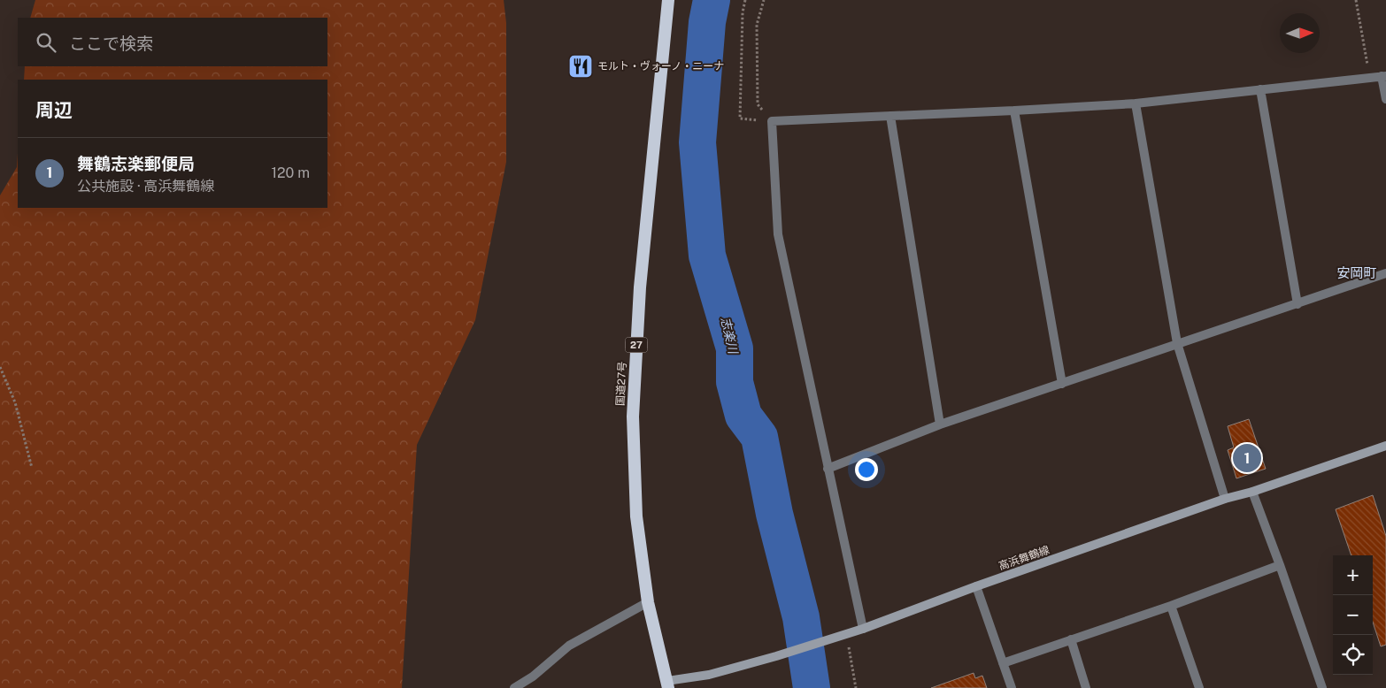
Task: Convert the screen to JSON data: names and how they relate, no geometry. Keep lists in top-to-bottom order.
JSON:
{
  "streets": {
    "highway": ["27", "国道27号"],
    "main road": ["高浜舞鶴線"]
  },
  "crossings": [
    ["国道27号", "高浜舞鶴線"]
  ],
  "districts": ["安岡町"],
  "water": ["志楽川"],
  "places": {
    "restaurant": ["モルト・ヴォーノ・ニーナ"]
  },
  "north": "right",
  "page": {
    "search": "ここで検索",
    "heading": "周辺",
    "list": [
      {
        "mark": "1",
        "name": "舞鶴志楽郵便局",
        "note": "公共施設 · 高浜舞鶴線",
        "value": "120 m"
      }
    ],
    "pins": "1",
    "map_buttons": ["+", "−"]
  }
}
